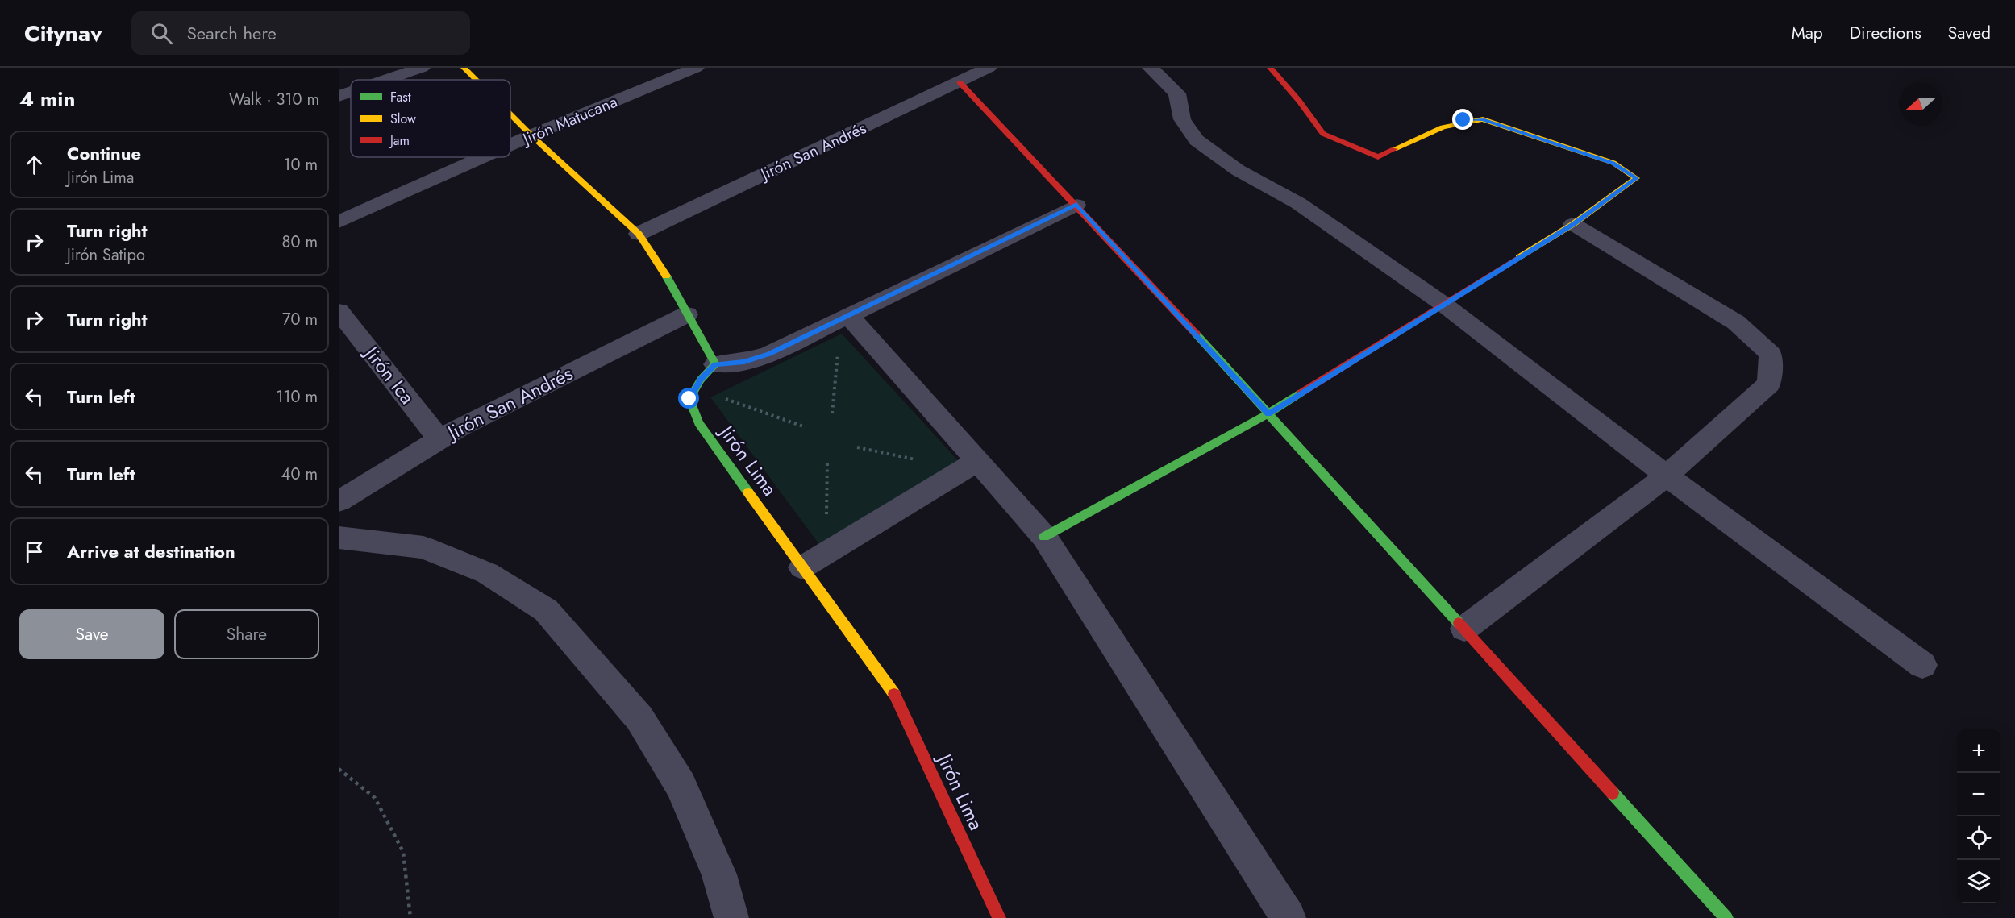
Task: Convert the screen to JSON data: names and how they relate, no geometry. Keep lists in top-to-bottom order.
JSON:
{
  "streets": {
    "street": [
      "Jirón Matucana",
      "Jirón San Andrés",
      "Jirón Ica",
      "Jirón Lima"
    ]
  },
  "crossings": [
    ["Jirón San Andrés", "Jirón Ica"]
  ],
  "legend": ["Fast", "Slow", "Jam"],
  "north": "left",
  "page": {
    "header": "Citynav",
    "search": "Search here",
    "nav": ["Map", "Directions", "Saved"],
    "heading": ["4 min", "Walk · 310 m"],
    "list": [
      ["Continue", "Jirón Lima", "10 m"],
      ["Turn right", "Jirón Satipo", "80 m"],
      ["Turn right", "70 m"],
      ["Turn left", "110 m"],
      ["Turn left", "40 m"],
      "Arrive at destination"
    ],
    "buttons": ["Save", "Share"],
    "map_buttons": ["+", "−"]
  }
}
